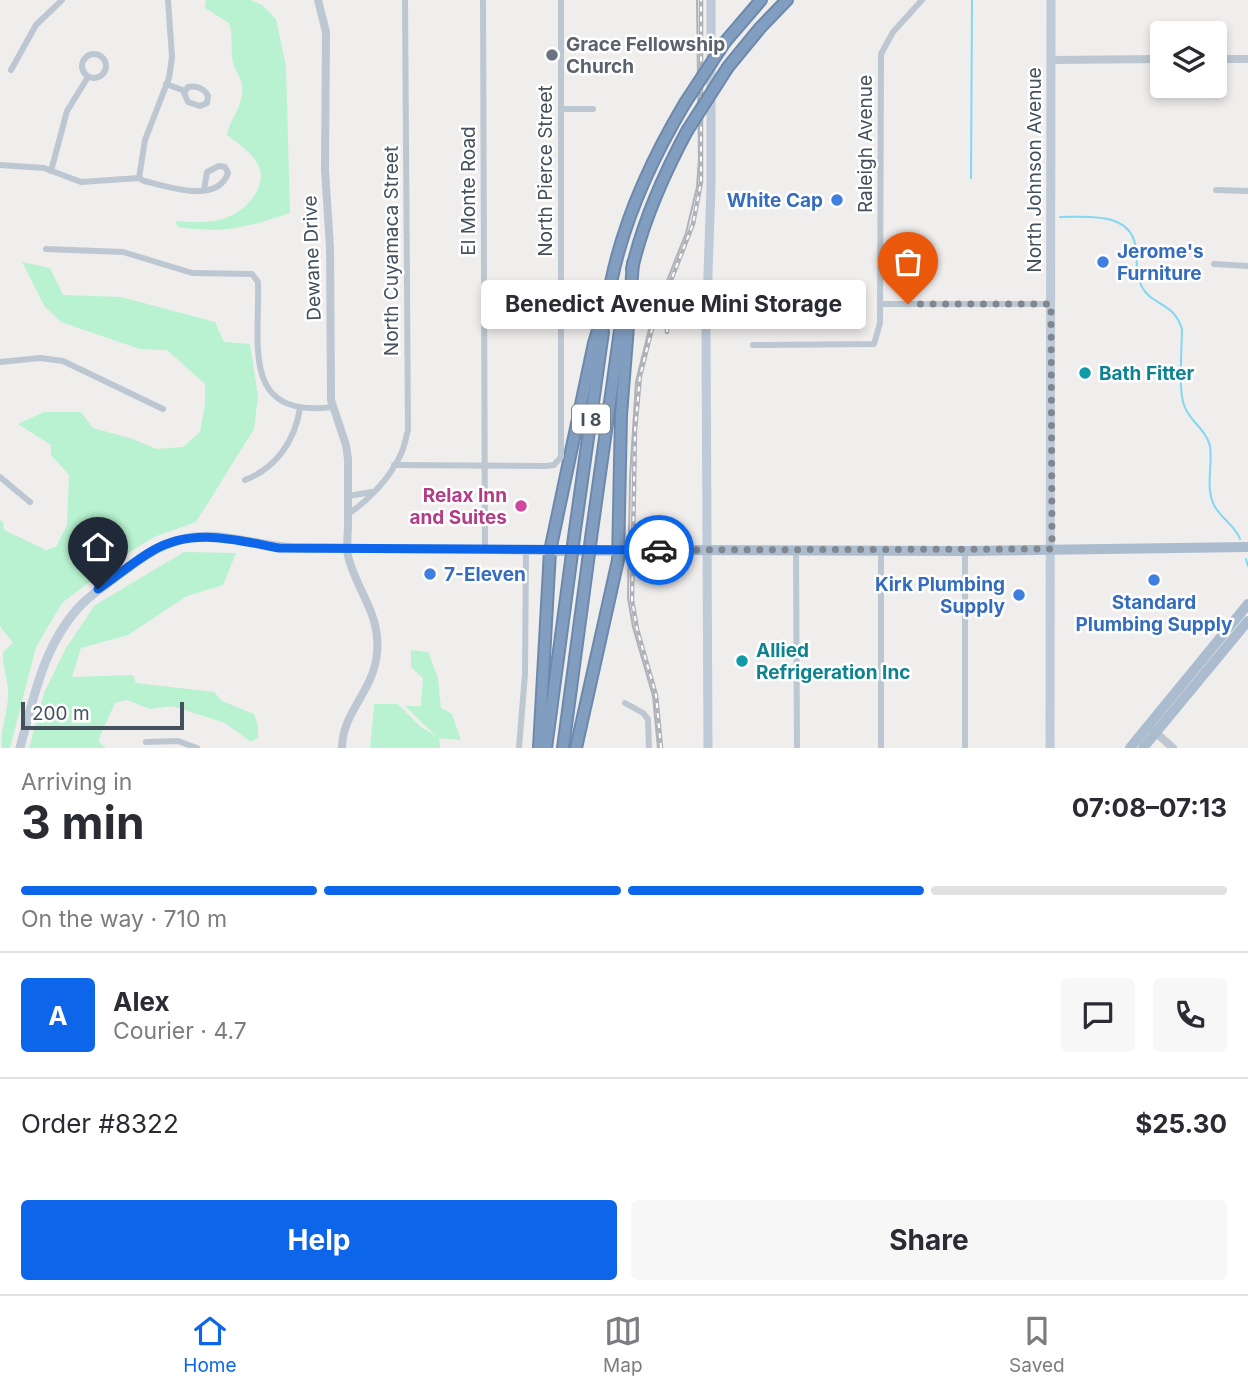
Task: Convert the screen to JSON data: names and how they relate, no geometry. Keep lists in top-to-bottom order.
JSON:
{
  "streets": {
    "highway": ["I 8"],
    "main road": ["North Johnson Avenue"],
    "street": [
      "Raleigh Avenue",
      "North Pierce Street",
      "El Monte Road",
      "North Cuyamaca Street",
      "Dewane Drive"
    ]
  },
  "crossings": [
    ["North Pierce Street", "El Monte Road"],
    ["North Cuyamaca Street", "Dewane Drive"]
  ],
  "places": [
    "Grace Fellowship Church",
    "White Cap",
    "Jerome's Furniture",
    "Benedict Avenue Mini Storage",
    "Bath Fitter",
    "Relax Inn and Suites",
    "7-Eleven",
    "Standard Plumbing Supply",
    "Kirk Plumbing Supply",
    "Allied Refrigeration Inc"
  ],
  "scale_bar": "200 m",
  "page": {
    "bubble": "Benedict Avenue Mini Storage",
    "scale": "200 m",
    "heading": ["3 min", "Arriving in", "07:08–07:13"],
    "panel": [
      "Alex",
      "Courier · 4.7",
      "Order #8322",
      "$25.30"
    ],
    "bar": "On the way · 710 m",
    "round": "A",
    "buttons": ["Help", "Share"],
    "tabs": ["Home", "Map", "Saved"]
  }
}
